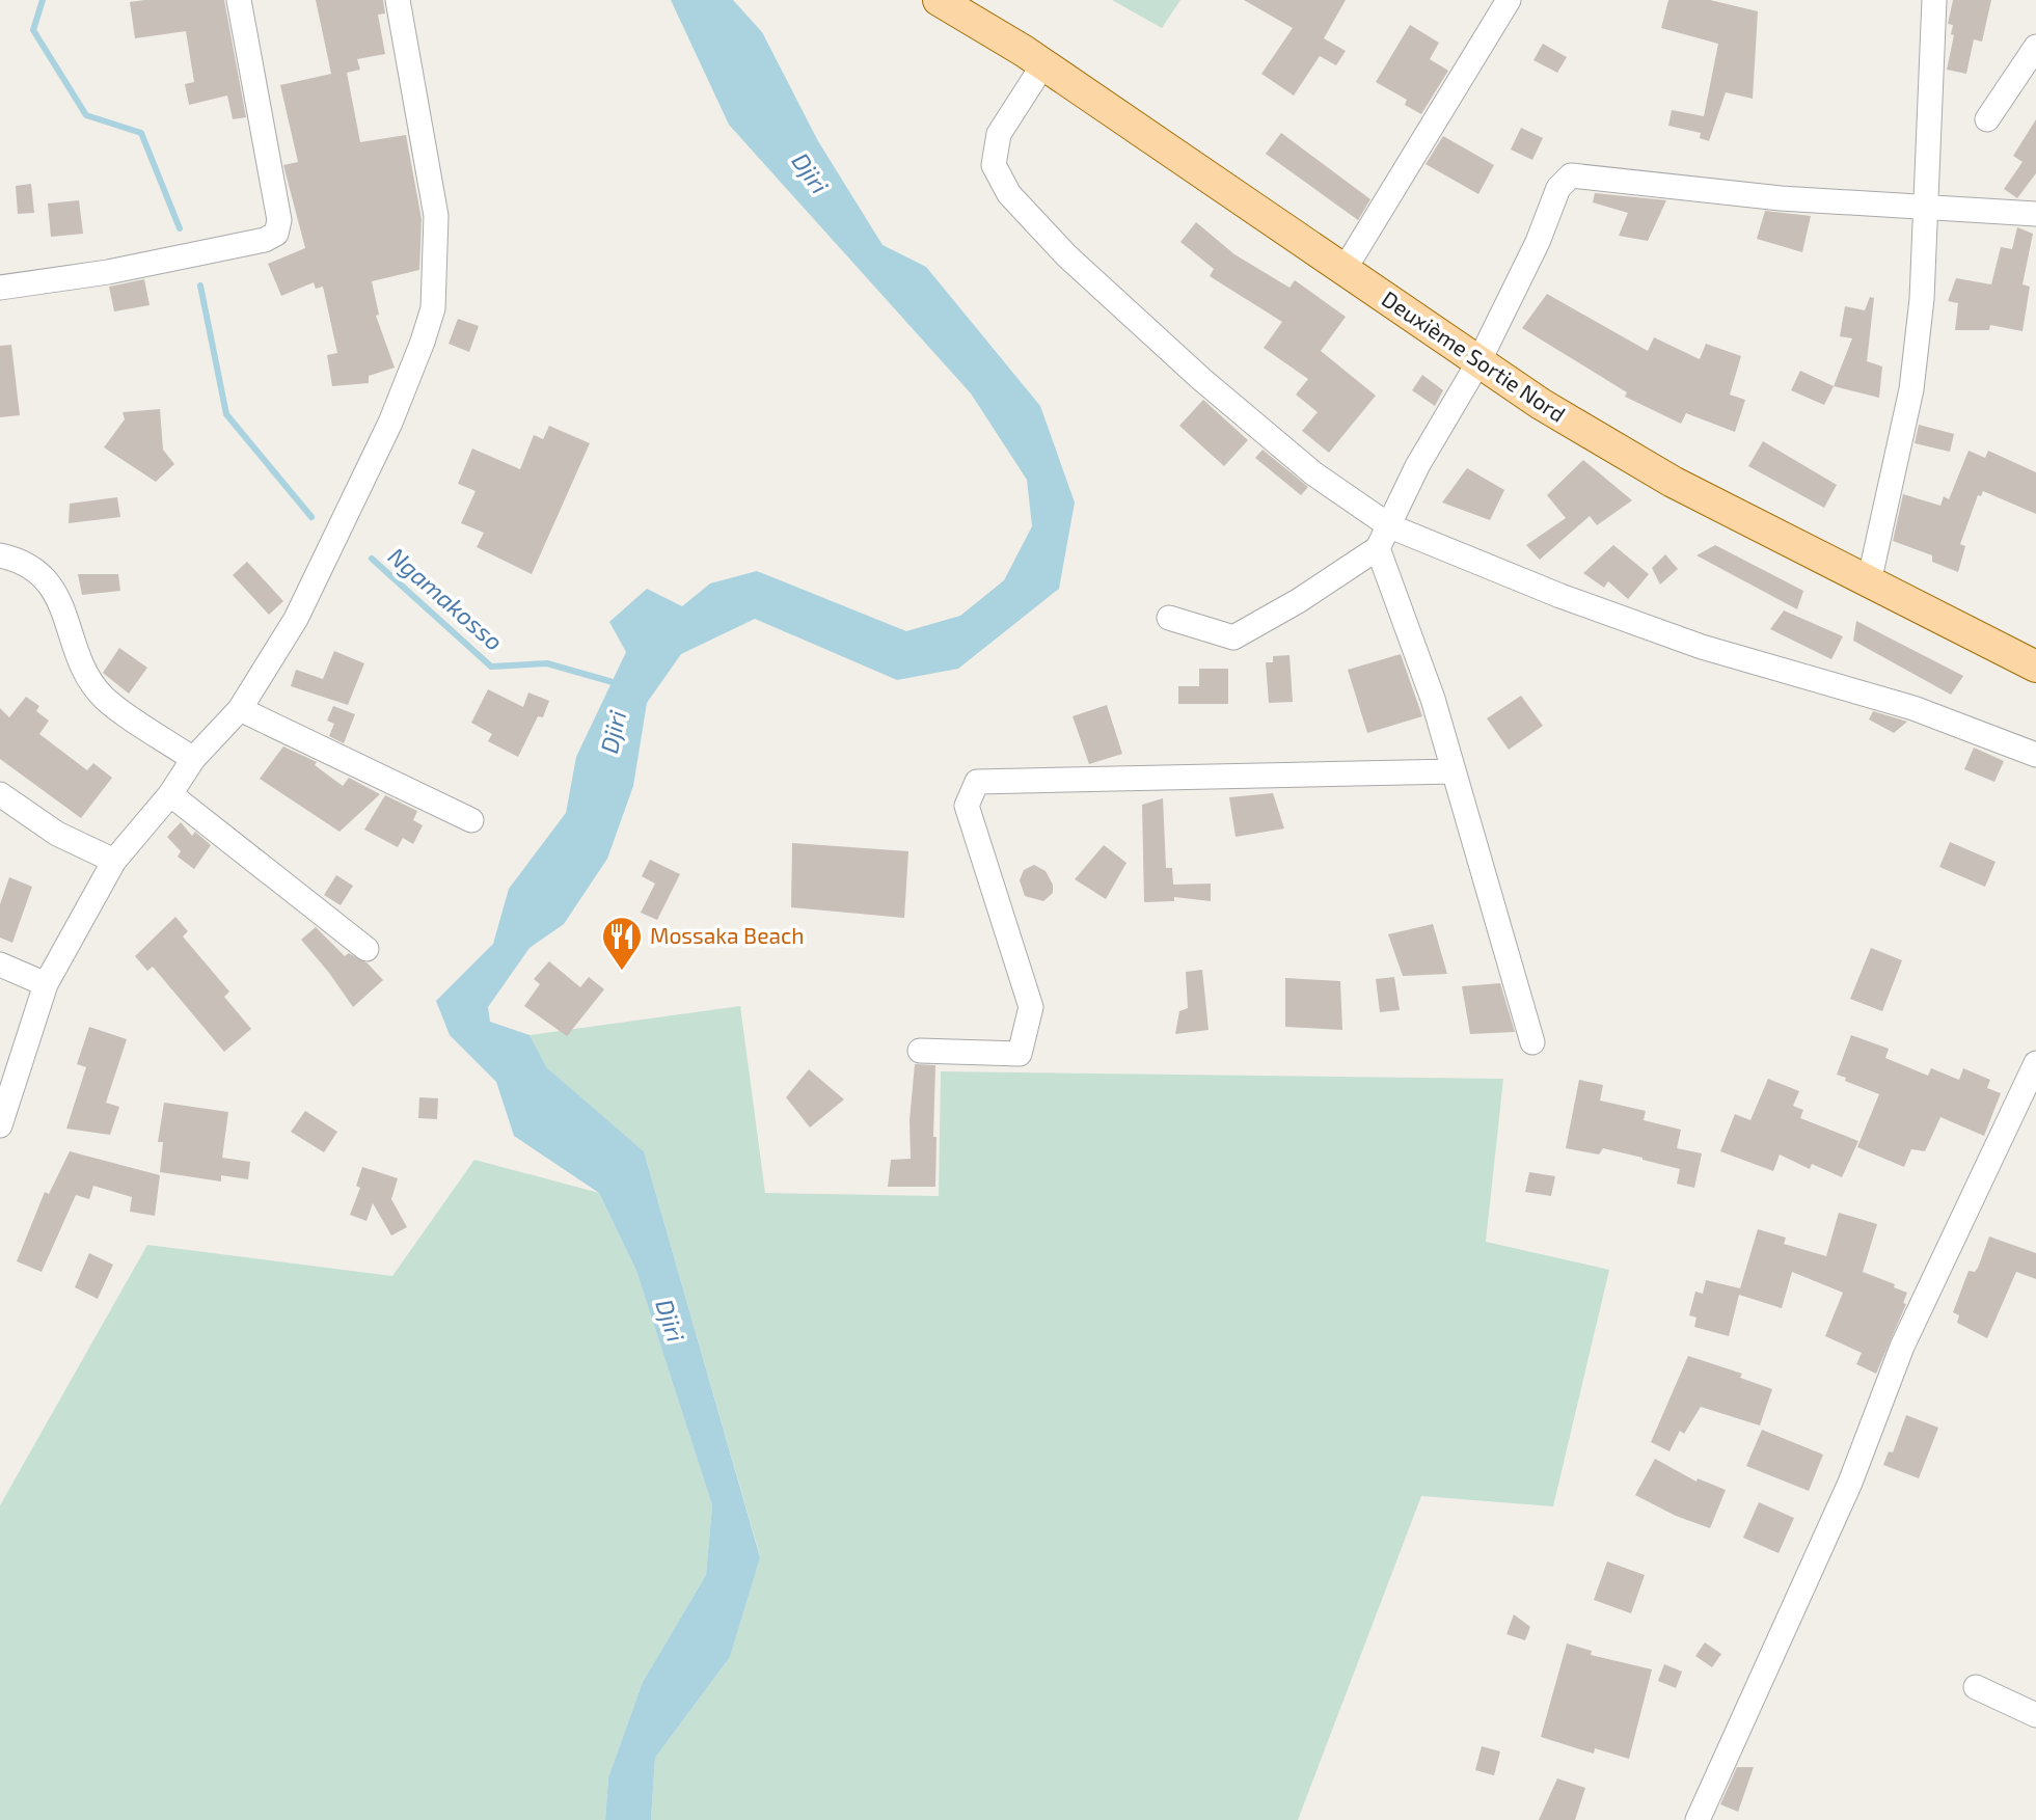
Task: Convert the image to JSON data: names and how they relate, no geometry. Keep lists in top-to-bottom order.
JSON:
{
  "streets": {
    "main road": ["Deuxième Sortie Nord"]
  },
  "water": ["Djiri", "Ngamakosso"],
  "places": {
    "restaurant": ["Mossaka Beach"]
  }
}
